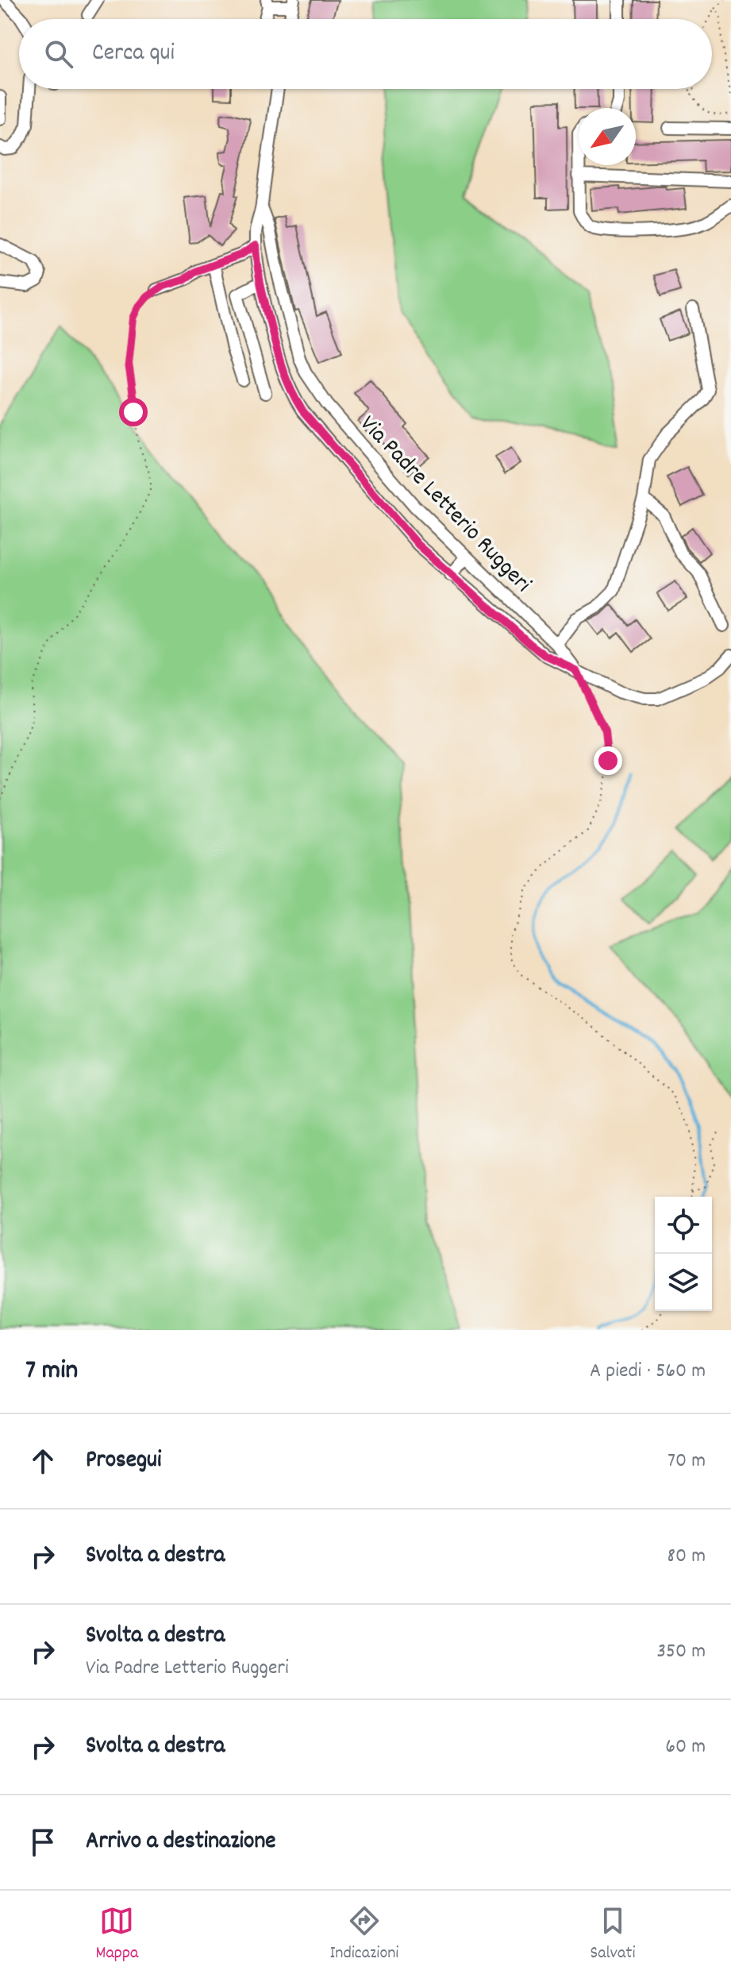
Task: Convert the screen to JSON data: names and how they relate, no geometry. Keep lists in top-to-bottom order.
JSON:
{
  "streets": {
    "street": ["Via Padre Letterio Ruggeri"]
  },
  "north": "bottom left",
  "page": {
    "search": "Cerca qui",
    "heading": ["7 min", "A piedi · 560 m"],
    "list": [
      ["Prosegui", "70 m"],
      ["Svolta a destra", "80 m"],
      ["Svolta a destra", "Via Padre Letterio Ruggeri", "350 m"],
      ["Svolta a destra", "60 m"],
      "Arrivo a destinazione"
    ],
    "nav": ["Mappa", "Indicazioni", "Salvati"]
  }
}
